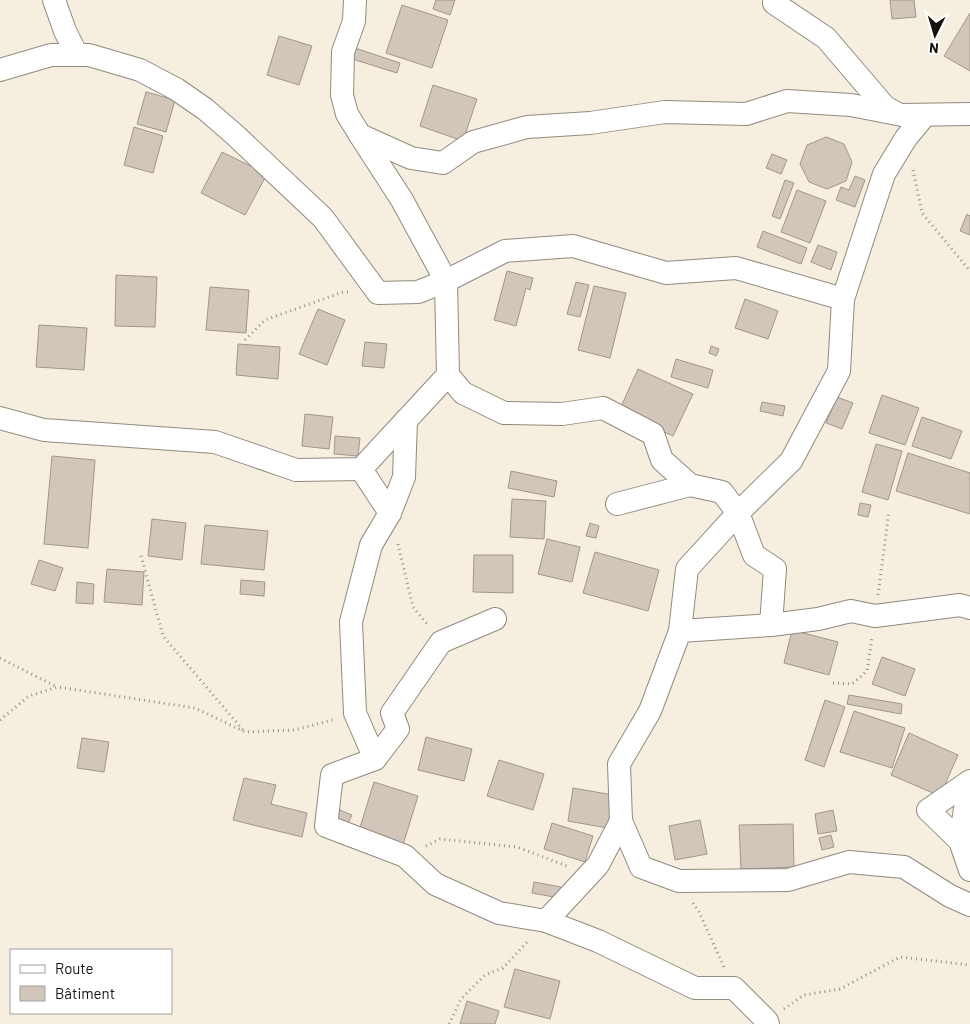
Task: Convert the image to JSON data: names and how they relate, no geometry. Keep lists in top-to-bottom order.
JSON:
{
  "legend": ["Route", "Bâtiment"],
  "north": "bottom"
}
